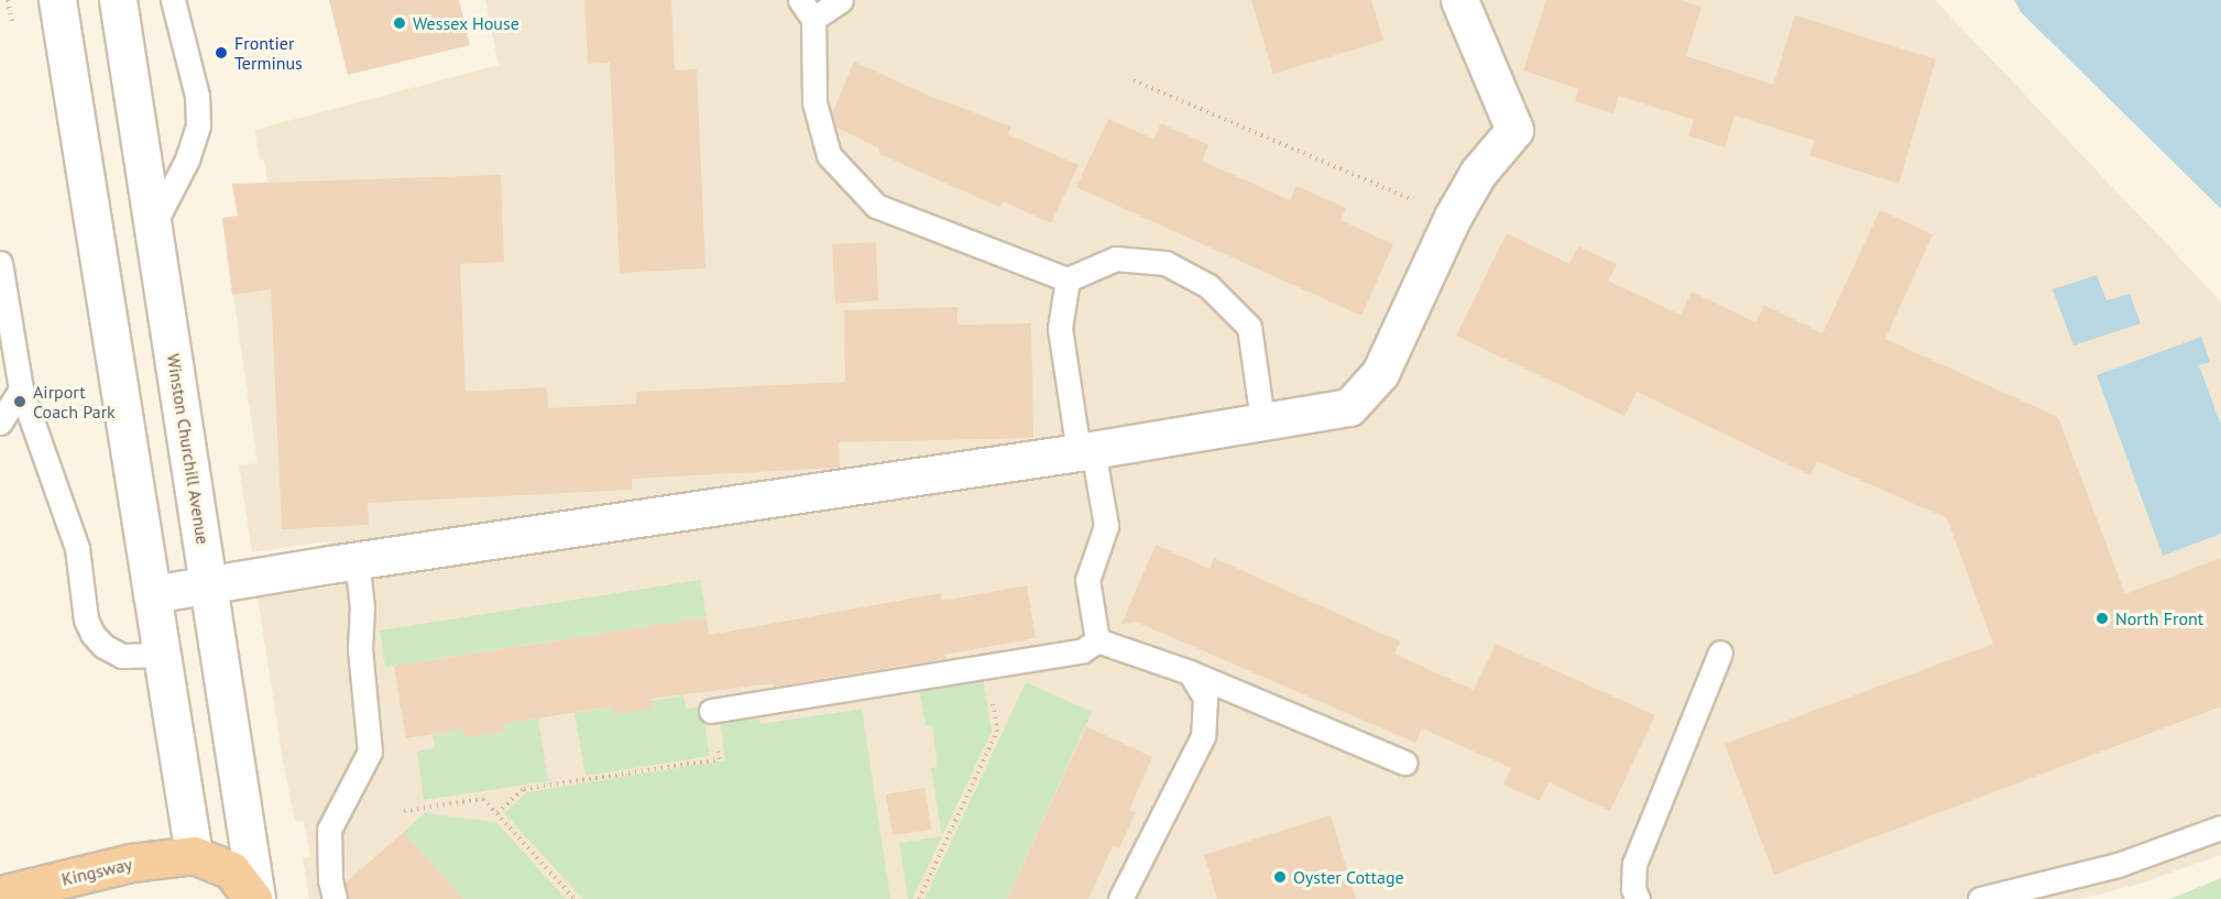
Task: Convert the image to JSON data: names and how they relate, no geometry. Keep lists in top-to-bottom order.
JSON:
{
  "streets": {
    "highway": ["Kingsway"],
    "street": ["Winston Churchill Avenue"]
  },
  "places": [
    "Wessex House",
    "Frontier Terminus",
    "Airport Coach Park",
    "North Front",
    "Oyster Cottage"
  ]
}
